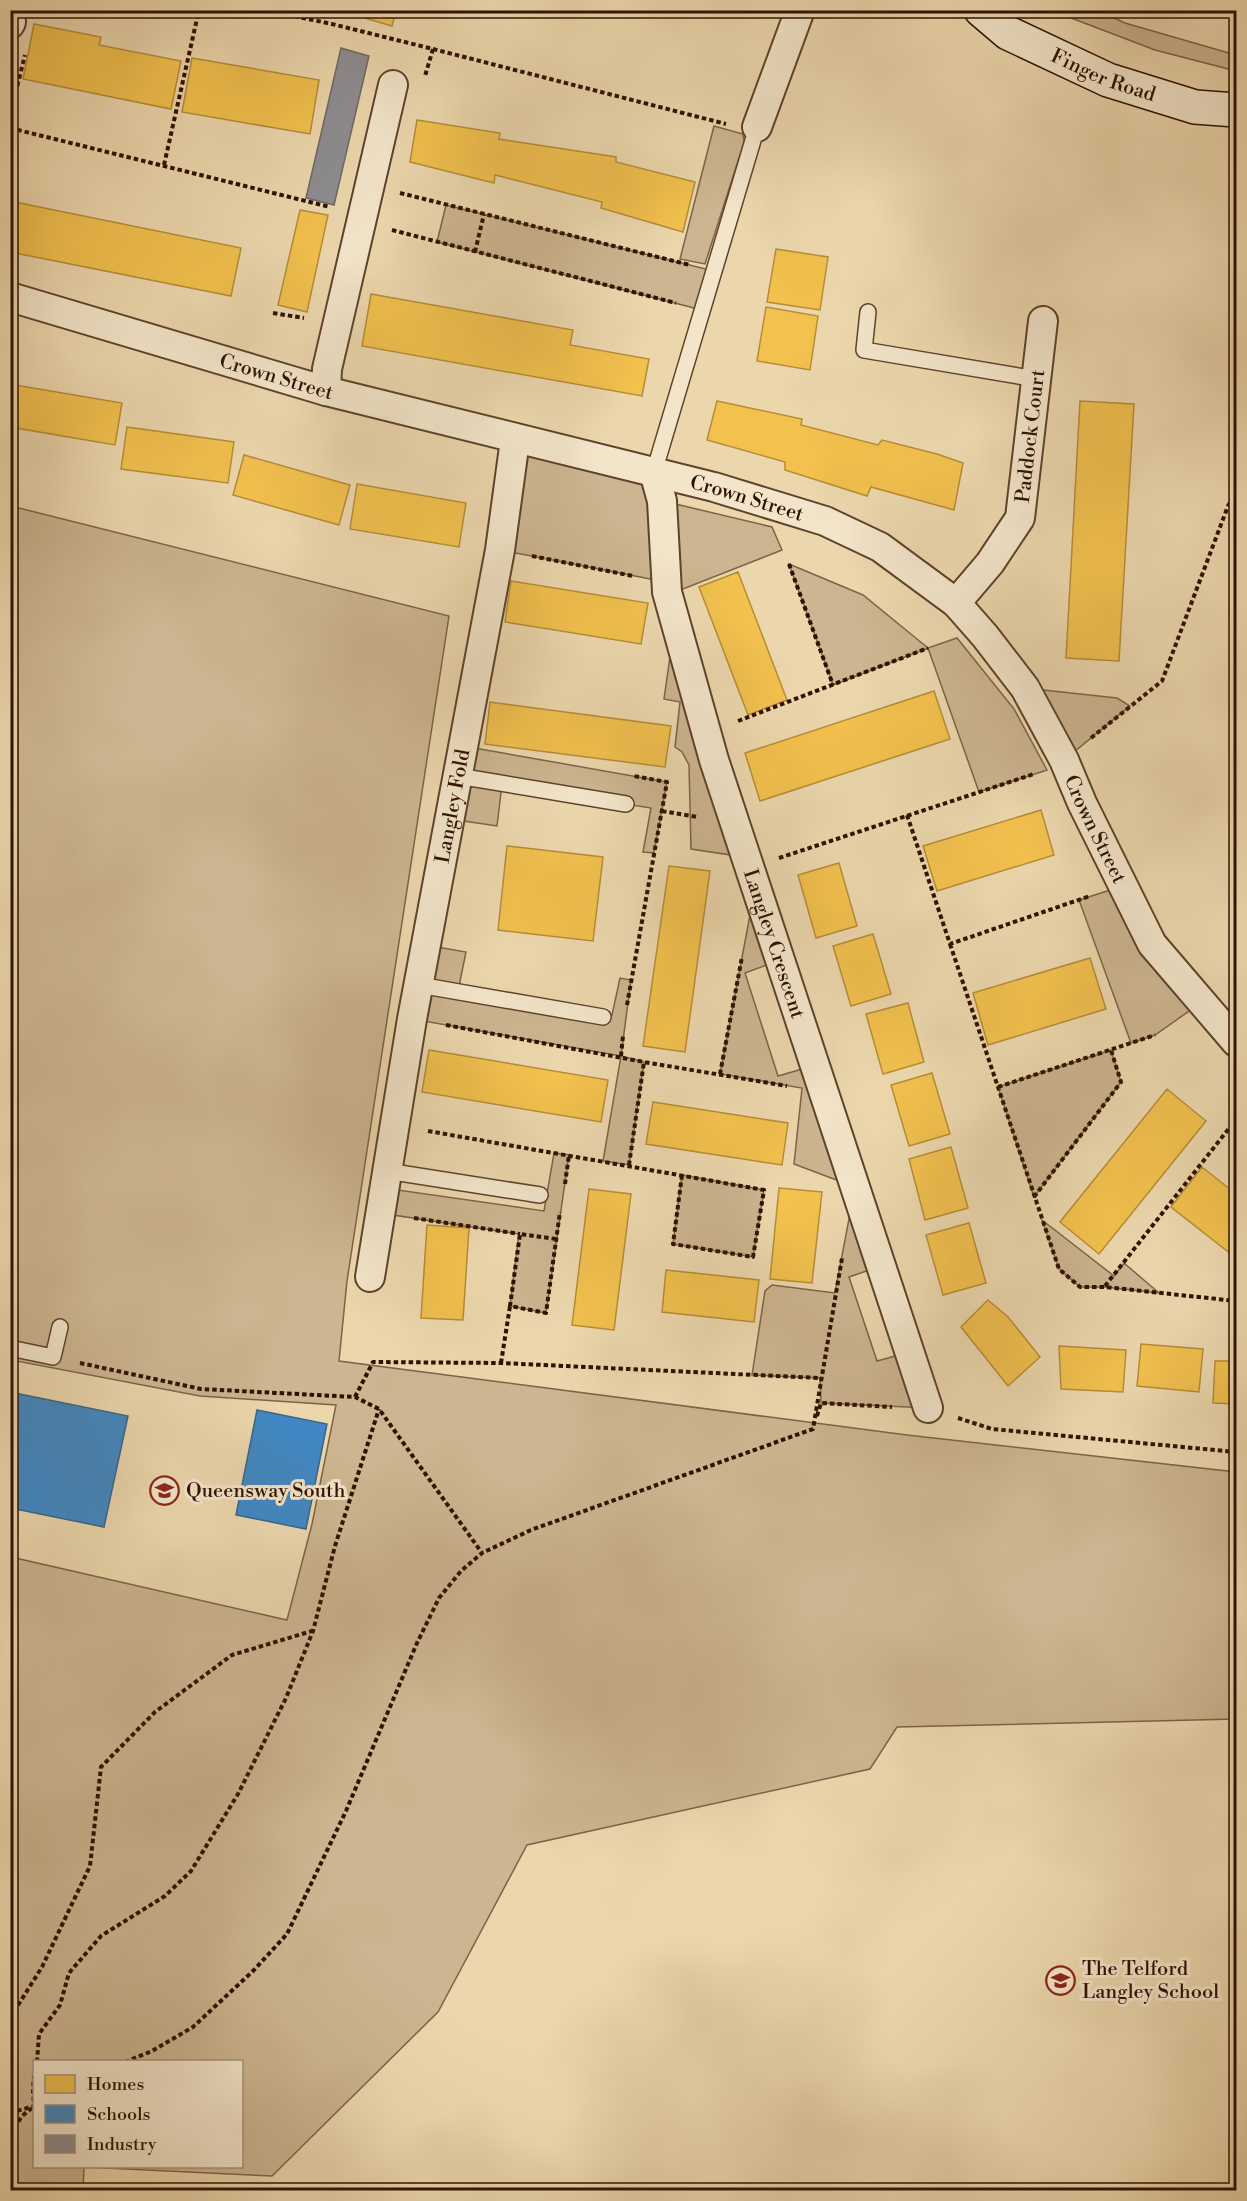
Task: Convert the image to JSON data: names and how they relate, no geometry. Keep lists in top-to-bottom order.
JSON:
{
  "streets": {
    "main road": ["Finger Road"],
    "street": [
      "Crown Street",
      "Paddock Court",
      "Langley Fold",
      "Langley Crescent"
    ]
  },
  "crossings": [
    ["Crown Street", "Paddock Court"],
    ["Crown Street", "Langley Fold"],
    ["Crown Street", "Langley Crescent"]
  ],
  "places": {
    "school or university": ["Queensway South", "The Telford Langley School"]
  },
  "legend": ["Homes", "Schools", "Industry"]
}
